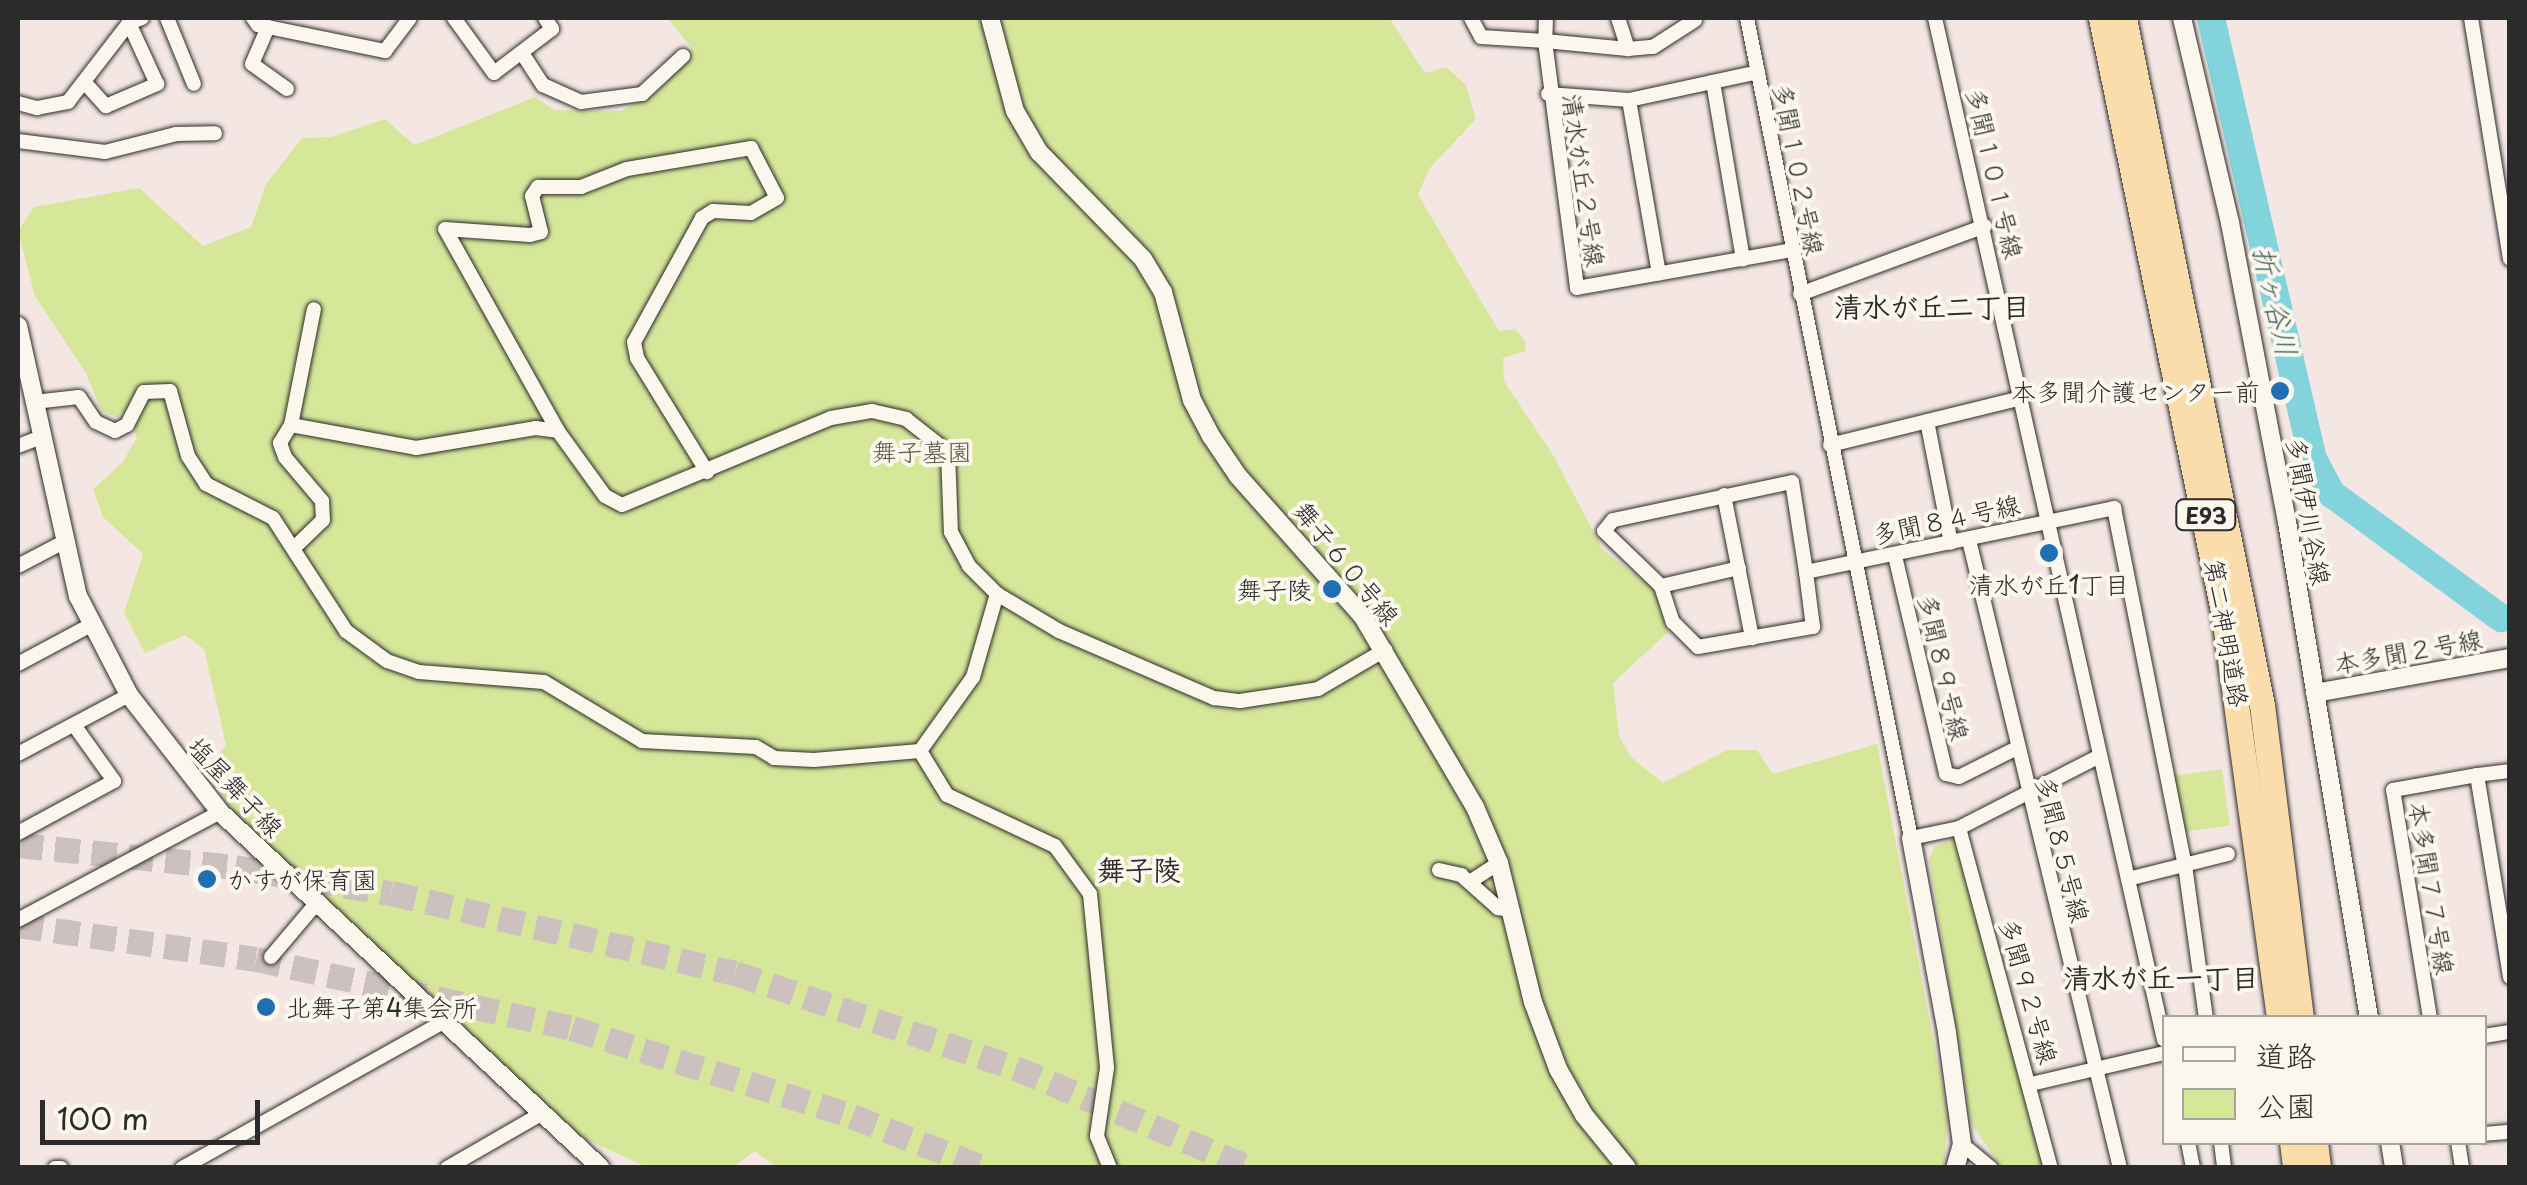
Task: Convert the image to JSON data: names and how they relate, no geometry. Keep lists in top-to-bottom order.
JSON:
{
  "streets": {
    "highway": ["E93", "第二神明道路"],
    "street": [
      "多聞１０２号線",
      "多聞１０１号線",
      "清水が丘２号線",
      "多聞伊川谷線",
      "多聞８４号線",
      "舞子６０号線",
      "本多聞２号線",
      "多聞８９号線",
      "塩屋舞子線",
      "多聞８５号線",
      "本多聞７７号線",
      "多聞９２号線"
    ]
  },
  "crossings": [
    ["多聞１０２号線", "清水が丘２号線"],
    ["多聞１０２号線", "多聞８４号線"],
    ["多聞１０１号線", "多聞８４号線"],
    ["多聞伊川谷線", "本多聞２号線"],
    ["多聞８４号線", "多聞８９号線"],
    ["多聞８４号線", "多聞８５号線"],
    ["多聞８９号線", "多聞８５号線"]
  ],
  "districts": ["清水が丘二丁目", "舞子陵", "清水が丘一丁目"],
  "water": ["折ヶ谷川"],
  "parks": ["舞子墓園"],
  "places": [
    "本多聞介護センター前",
    "清水が丘1丁目",
    "舞子陵",
    "かすが保育園",
    "北舞子第4集会所"
  ],
  "legend": ["道路", "公園"],
  "scale_bar": "100 m"
}
